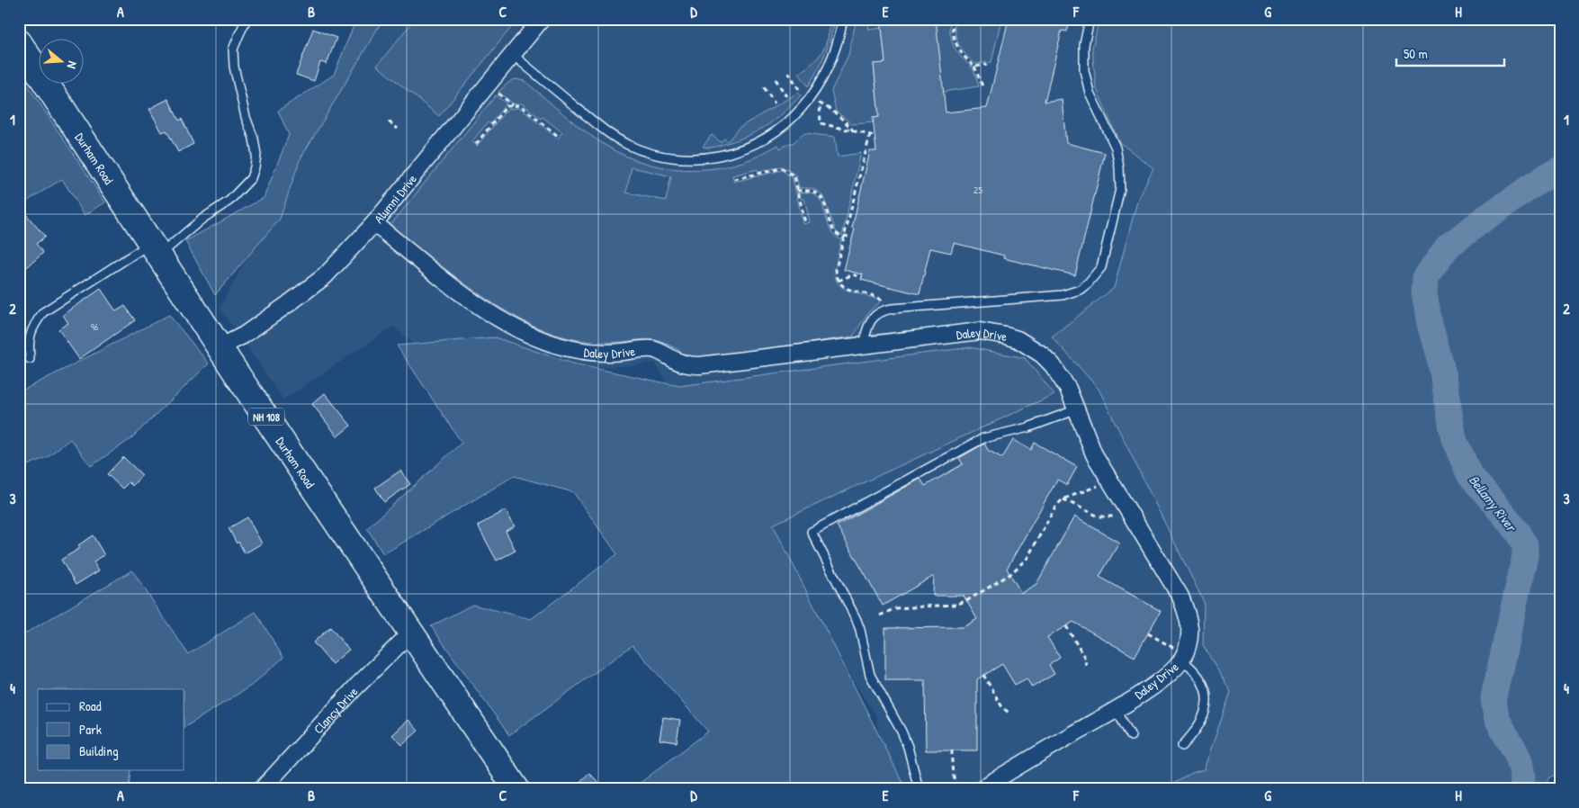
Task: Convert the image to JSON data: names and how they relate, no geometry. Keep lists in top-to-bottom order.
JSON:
{
  "streets": {
    "main road": ["Durham Road", "NH 108"],
    "street": ["Alumni Drive", "Daley Drive", "Clancy Drive"]
  },
  "crossings": [
    ["Durham Road", "Alumni Drive"],
    ["Durham Road", "Clancy Drive"],
    ["Alumni Drive", "Daley Drive"]
  ],
  "water": ["Bellamy River"],
  "house_numbers": ["25", "96"],
  "legend": ["Road", "Park", "Building"],
  "scale_bar": "50 m",
  "north": "right",
  "grid": {
    "columns": [
      "A",
      "B",
      "C",
      "D",
      "E",
      "F",
      "G",
      "H"
    ],
    "rows": [
      "1",
      "2",
      "3",
      "4"
    ]
  }
}
